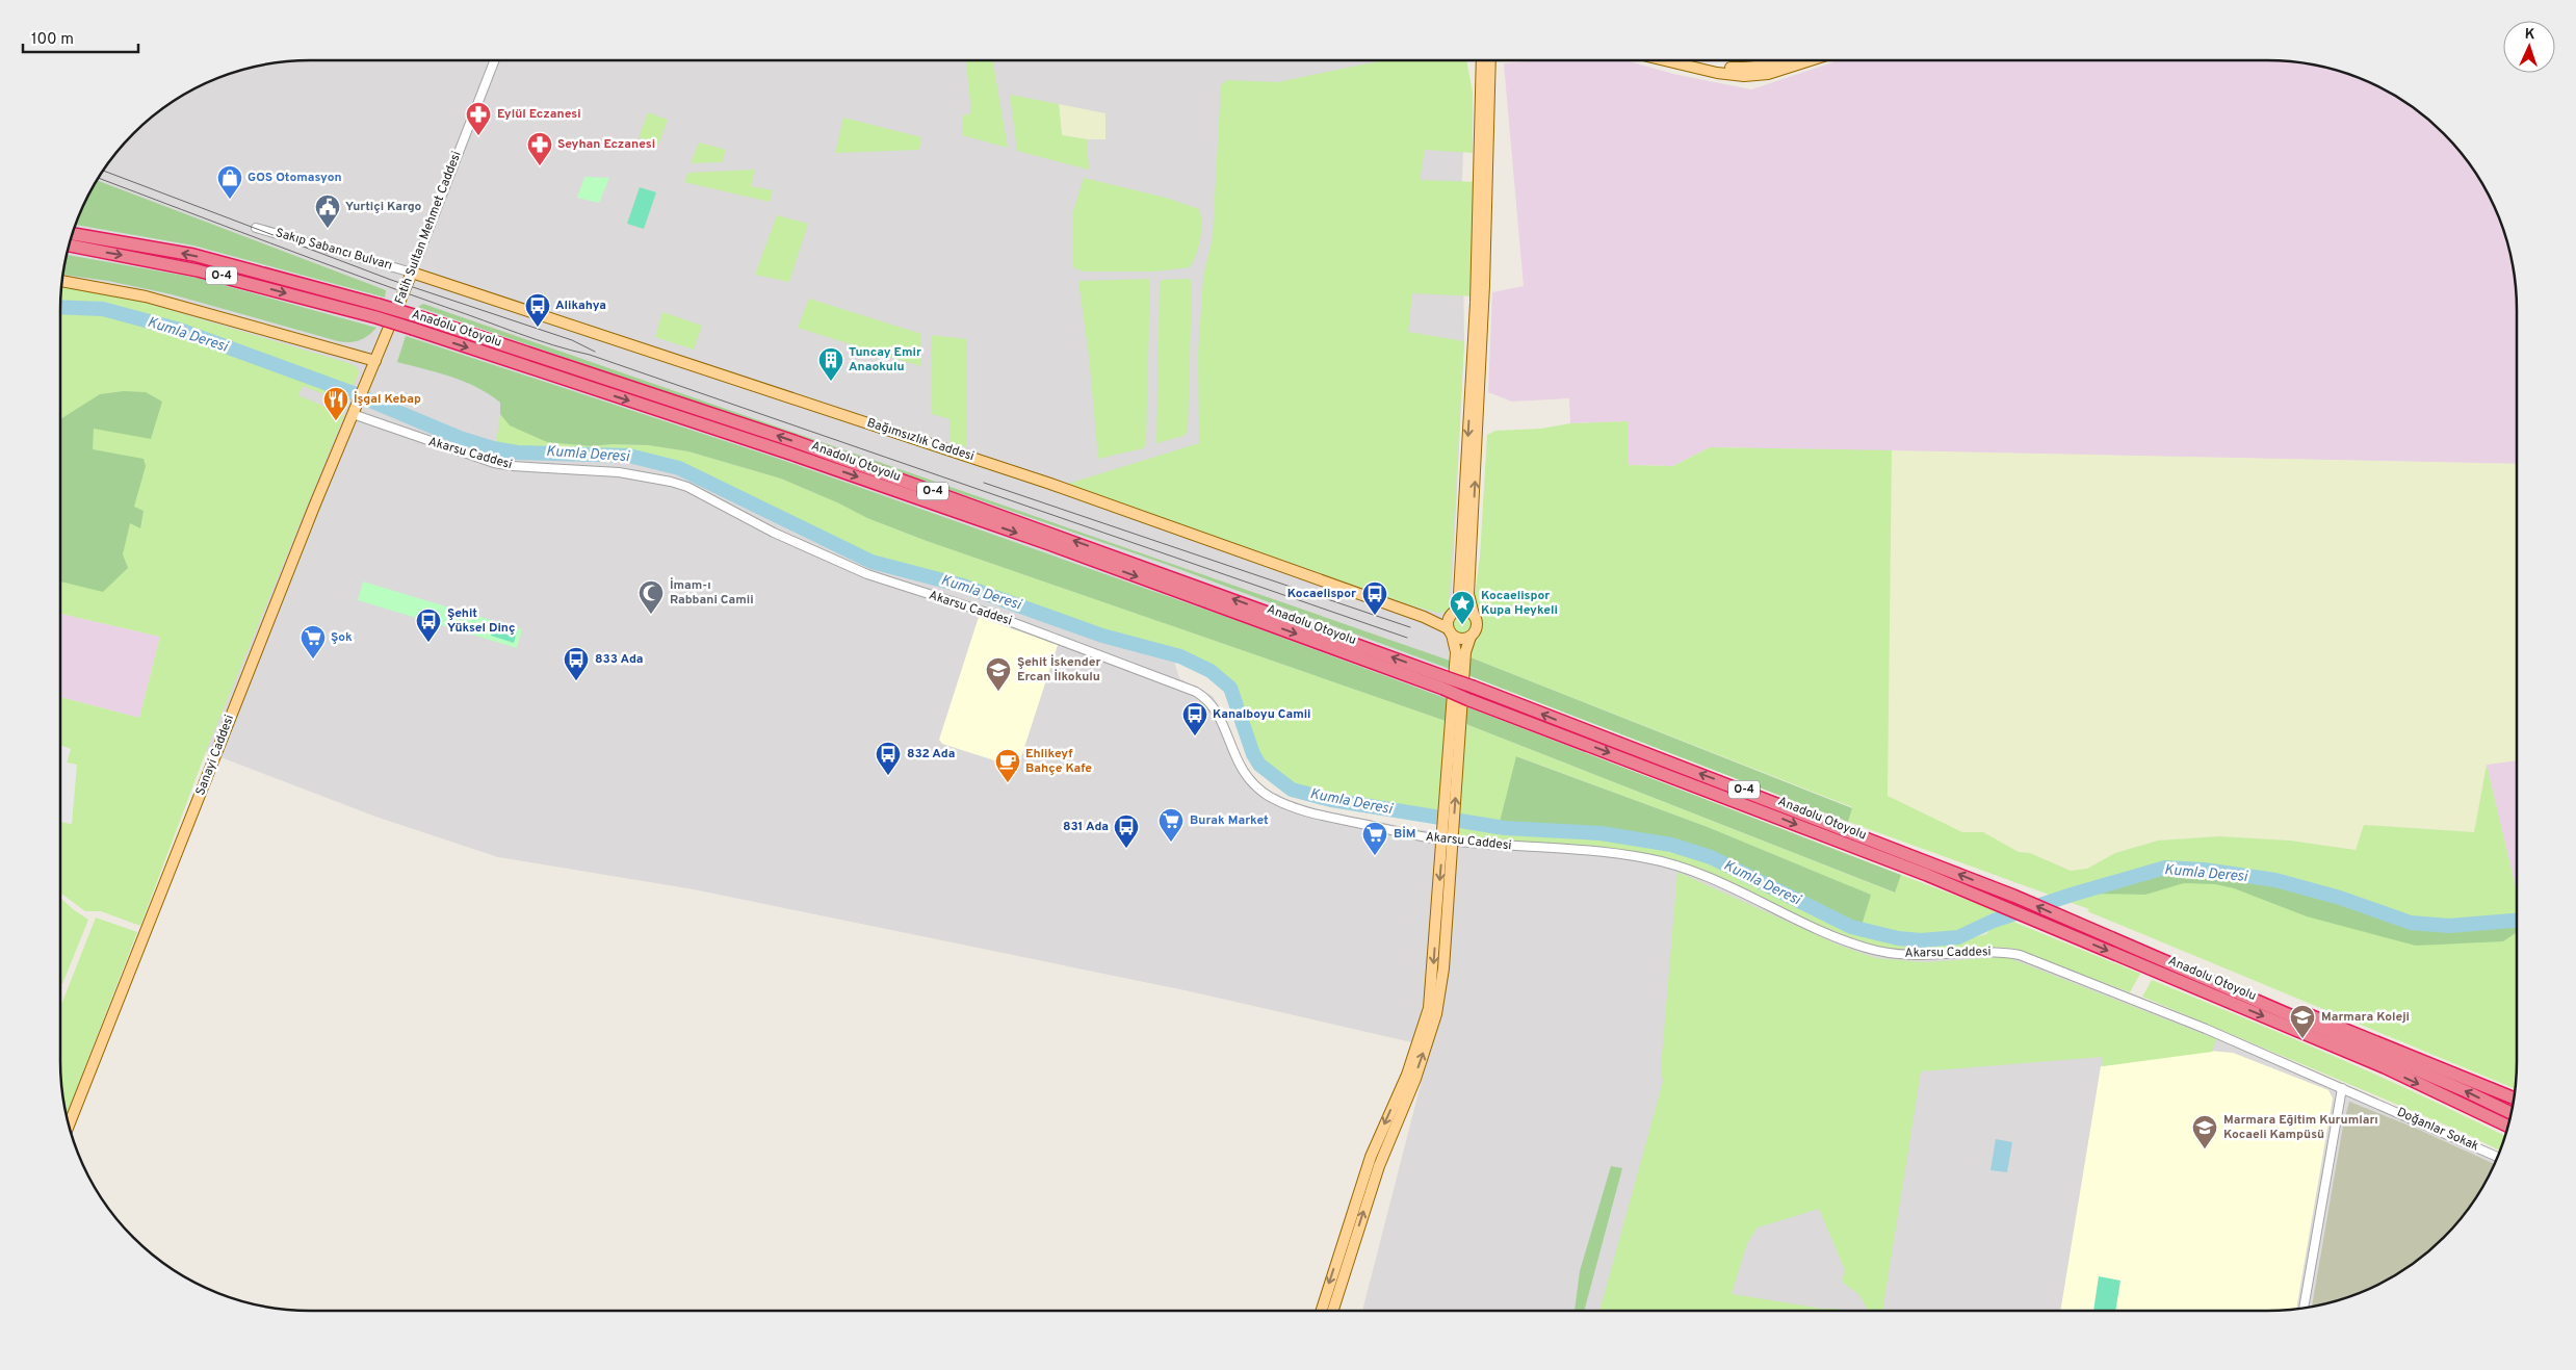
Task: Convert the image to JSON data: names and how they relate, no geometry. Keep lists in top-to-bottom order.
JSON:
{
  "streets": {
    "highway": ["O-4", "Anadolu Otoyolu"],
    "main road": ["Fatih Sultan Mehmet Caddesi", "Bağımsızlık Caddesi", "Sanayi Caddesi"],
    "street": ["Sakıp Sabancı Bulvarı", "Akarsu Caddesi", "Doğanlar Sokak"]
  },
  "crossings": [
    ["Fatih Sultan Mehmet Caddesi", "Sakıp Sabancı Bulvarı"],
    ["Fatih Sultan Mehmet Caddesi", "Bağımsızlık Caddesi"],
    ["Fatih Sultan Mehmet Caddesi", "Sanayi Caddesi"],
    ["Sakıp Sabancı Bulvarı", "Bağımsızlık Caddesi"],
    ["Akarsu Caddesi", "Sanayi Caddesi"],
    ["Akarsu Caddesi", "Doğanlar Sokak"]
  ],
  "water": ["Kumla Deresi"],
  "places": {
    "pharmacy": ["Eylül Eczanesi", "Seyhan Eczanesi"],
    "shop": ["GOS Otomasyon"],
    "public building": ["Yurtiçi Kargo"],
    "bus stop": [
      "Alikahya",
      "Kocaelispor",
      "Şehit Yüksel Dinç",
      "833 Ada",
      "Kanalboyu Camii",
      "832 Ada",
      "831 Ada"
    ],
    "building": ["Tuncay Emir Anaokulu"],
    "restaurant": ["İşgal Kebap"],
    "mosque": ["İmam-ı Rabbani Camii"],
    "place": ["Kocaelispor Kupa Heykeli"],
    "supermarket": ["Şok", "Burak Market", "BİM"],
    "school or university": ["Şehit İskender Ercan İlkokulu", "Marmara Koleji", "Marmara Eğitim Kurumları Kocaeli Kampüsü"],
    "cafe": ["Ehlikeyf Bahçe Kafe"]
  },
  "scale_bar": "100 m",
  "north": "top"
}
